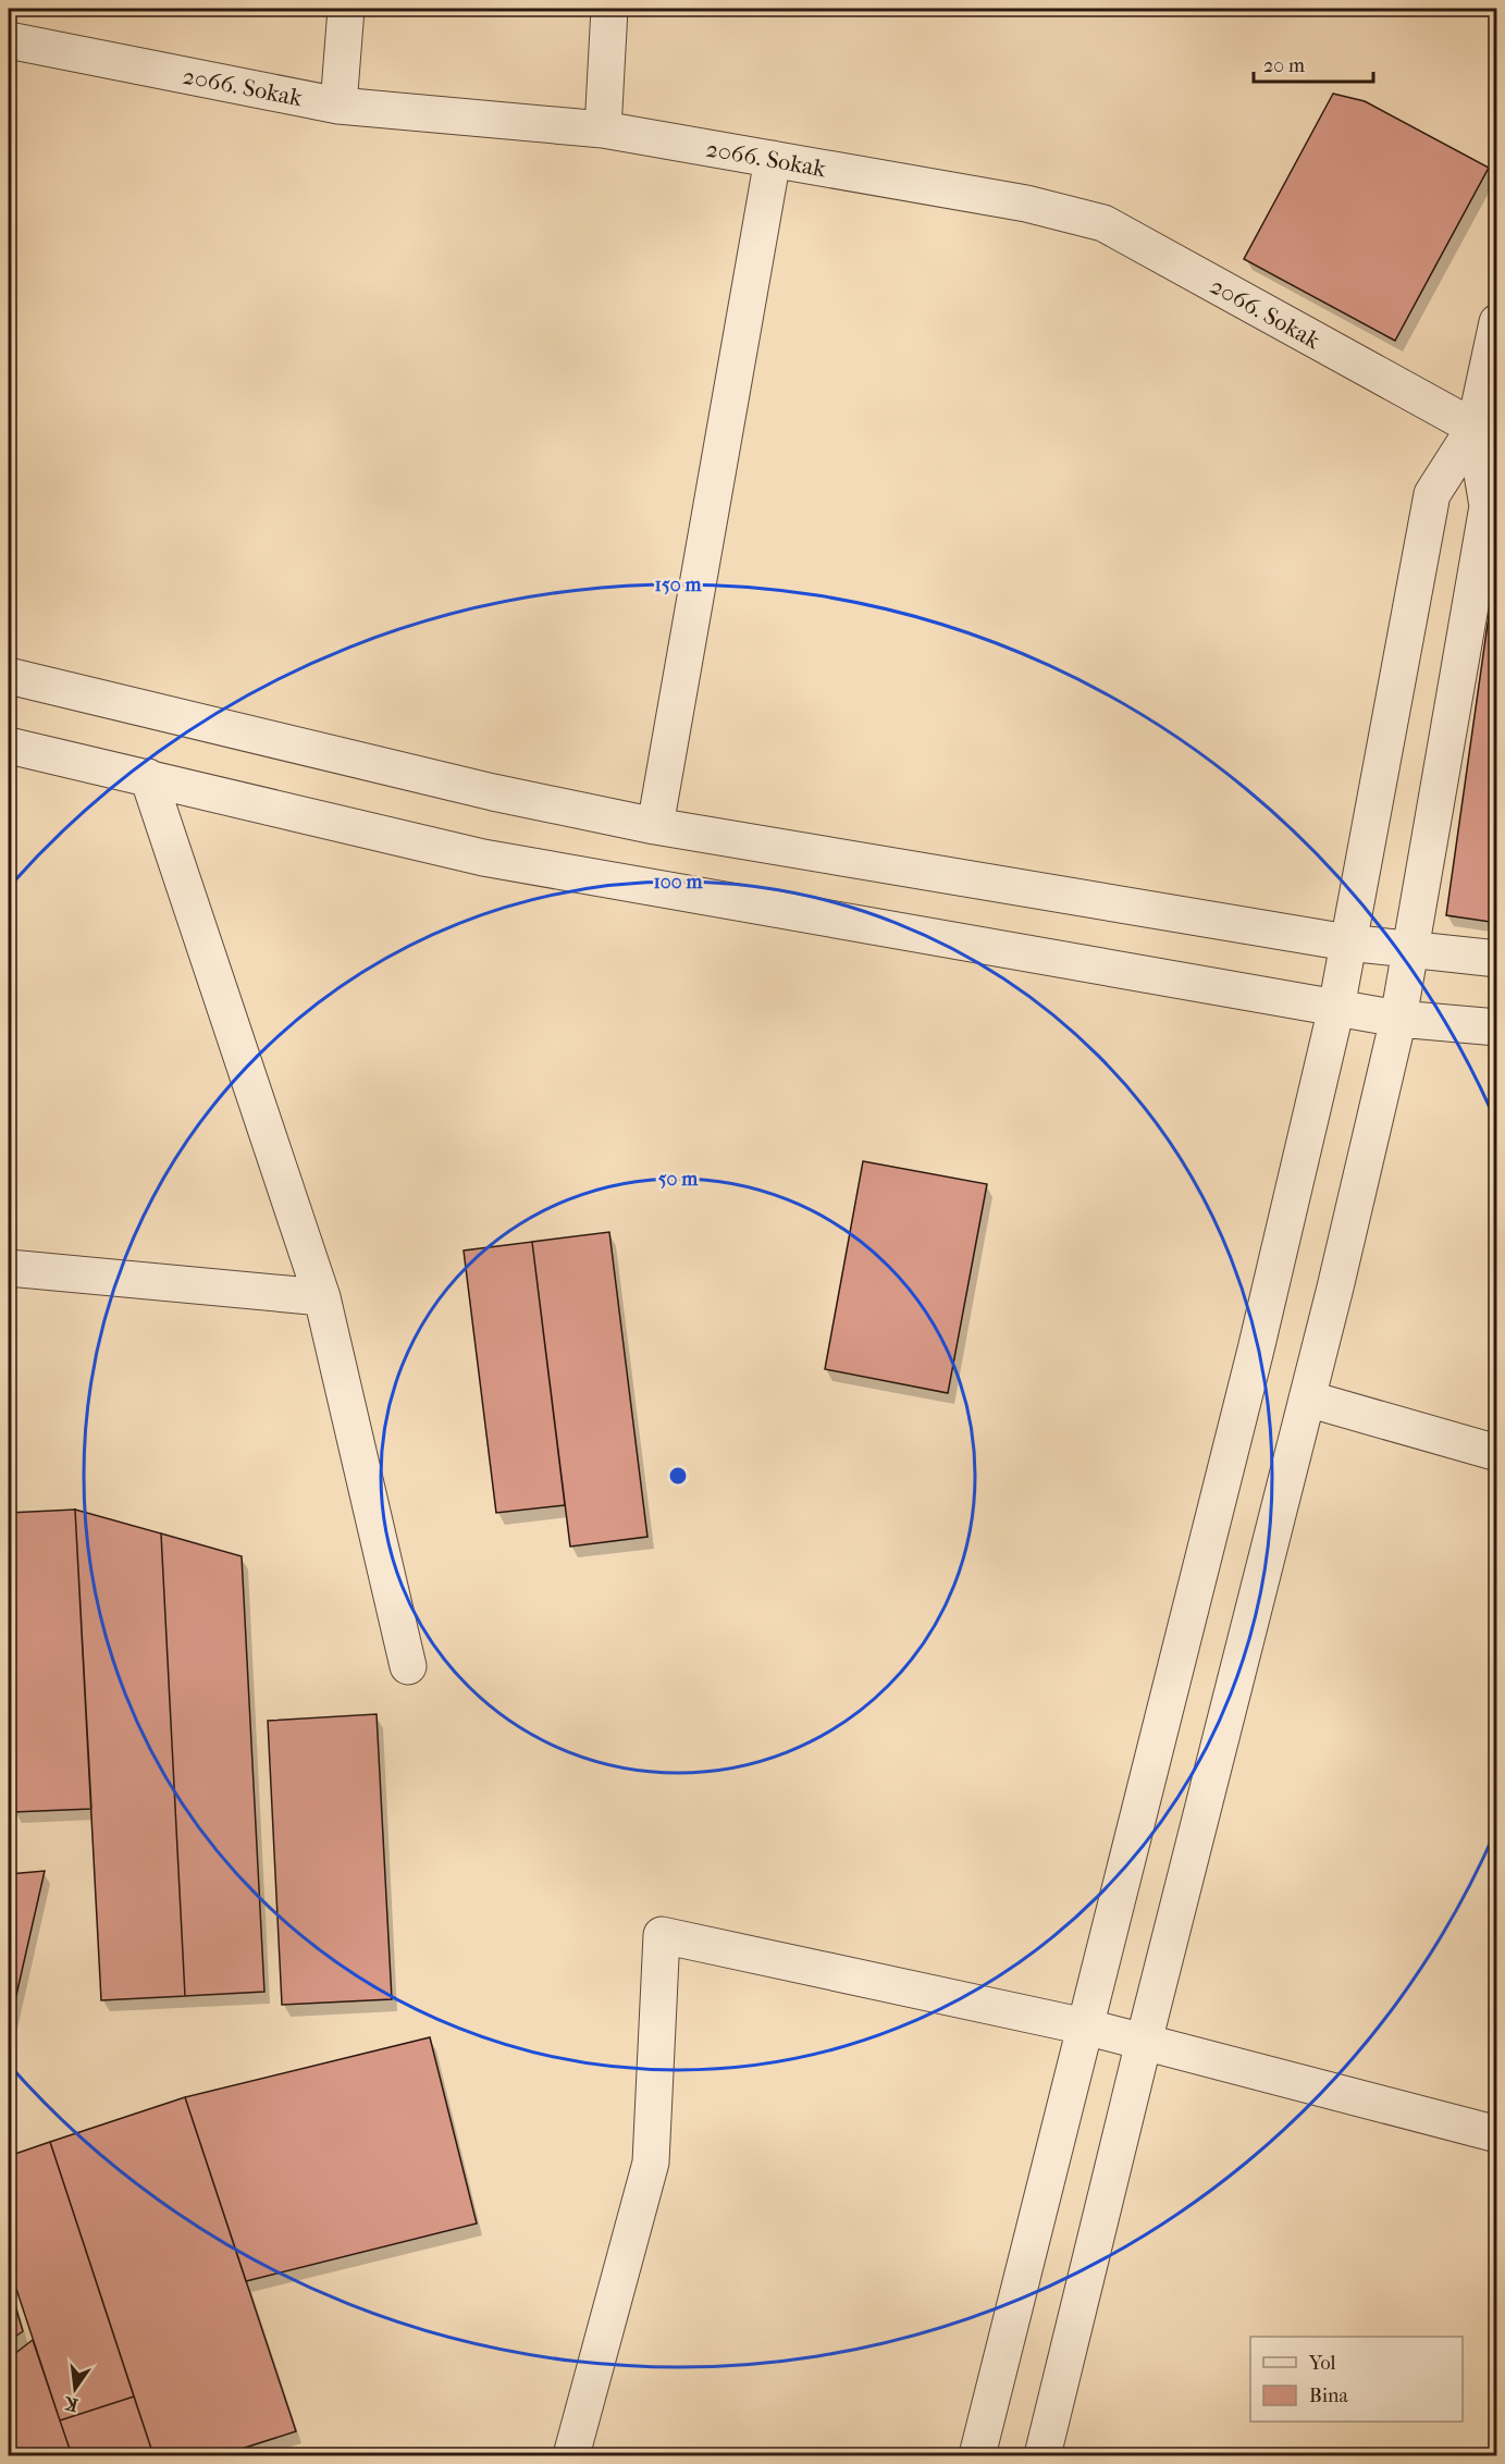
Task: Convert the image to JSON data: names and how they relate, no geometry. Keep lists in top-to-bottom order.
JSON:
{
  "streets": {
    "street": ["2066. Sokak"]
  },
  "legend": ["Yol", "Bina"],
  "scale_bar": "20 m",
  "north": "bottom",
  "rings": ["150 m", "100 m", "50 m"]
}
